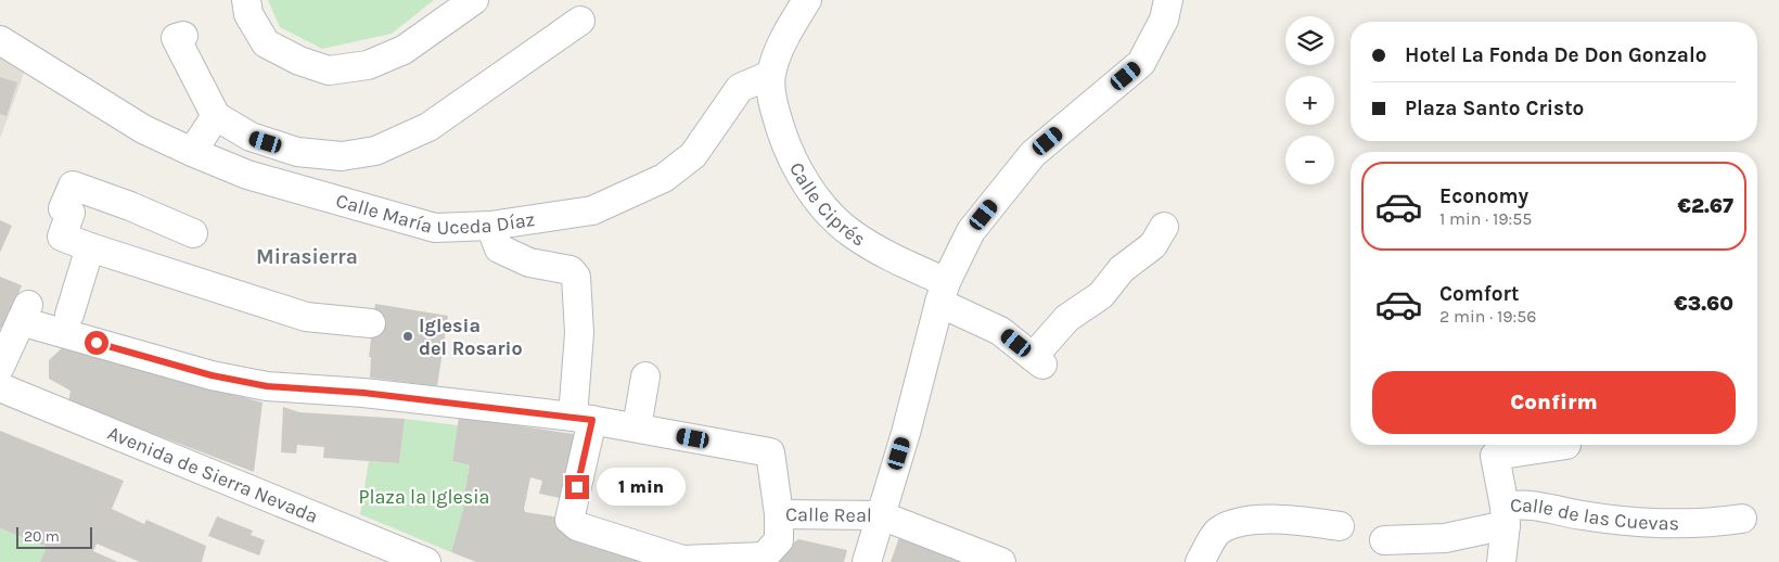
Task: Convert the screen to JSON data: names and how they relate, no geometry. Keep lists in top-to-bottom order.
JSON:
{
  "streets": {
    "street": [
      "Calle Ciprés",
      "Calle María Uceda Díaz",
      "Avenida de Sierra Nevada",
      "Calle Real",
      "Calle de las Cuevas"
    ]
  },
  "crossings": [
    ["Calle Ciprés", "Calle María Uceda Díaz"]
  ],
  "districts": ["Mirasierra"],
  "parks": ["Plaza la Iglesia"],
  "places": ["Iglesia del Rosario"],
  "scale_bar": "20 m",
  "page": {
    "map_buttons": ["+", "−"],
    "banner": ["Hotel La Fonda De Don Gonzalo", "Plaza Santo Cristo"],
    "list": [
      {
        "name": "Economy",
        "note": "1 min · 19:55",
        "value": "€2.67"
      },
      {
        "name": "Comfort",
        "note": "2 min · 19:56",
        "value": "€3.60"
      }
    ],
    "buttons": "Confirm",
    "bubble": "1 min",
    "scale": "20 m"
  }
}
